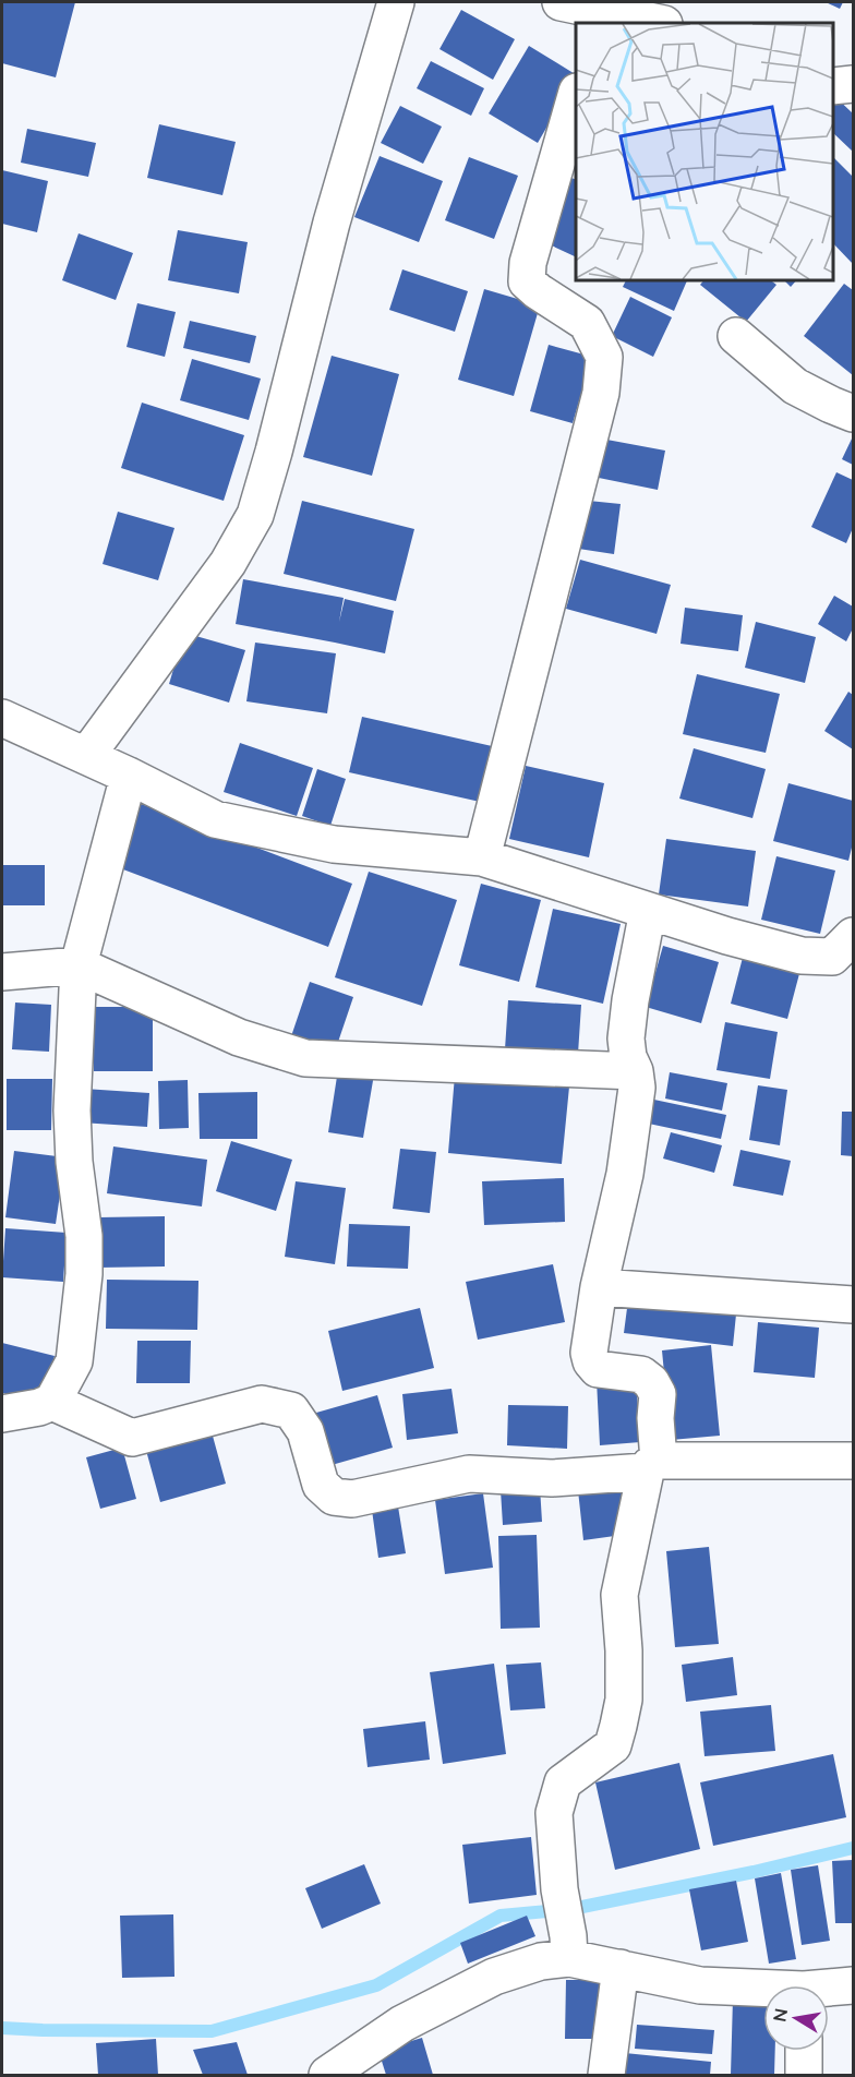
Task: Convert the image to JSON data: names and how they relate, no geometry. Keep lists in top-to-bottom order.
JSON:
{
  "north": "left"
}
